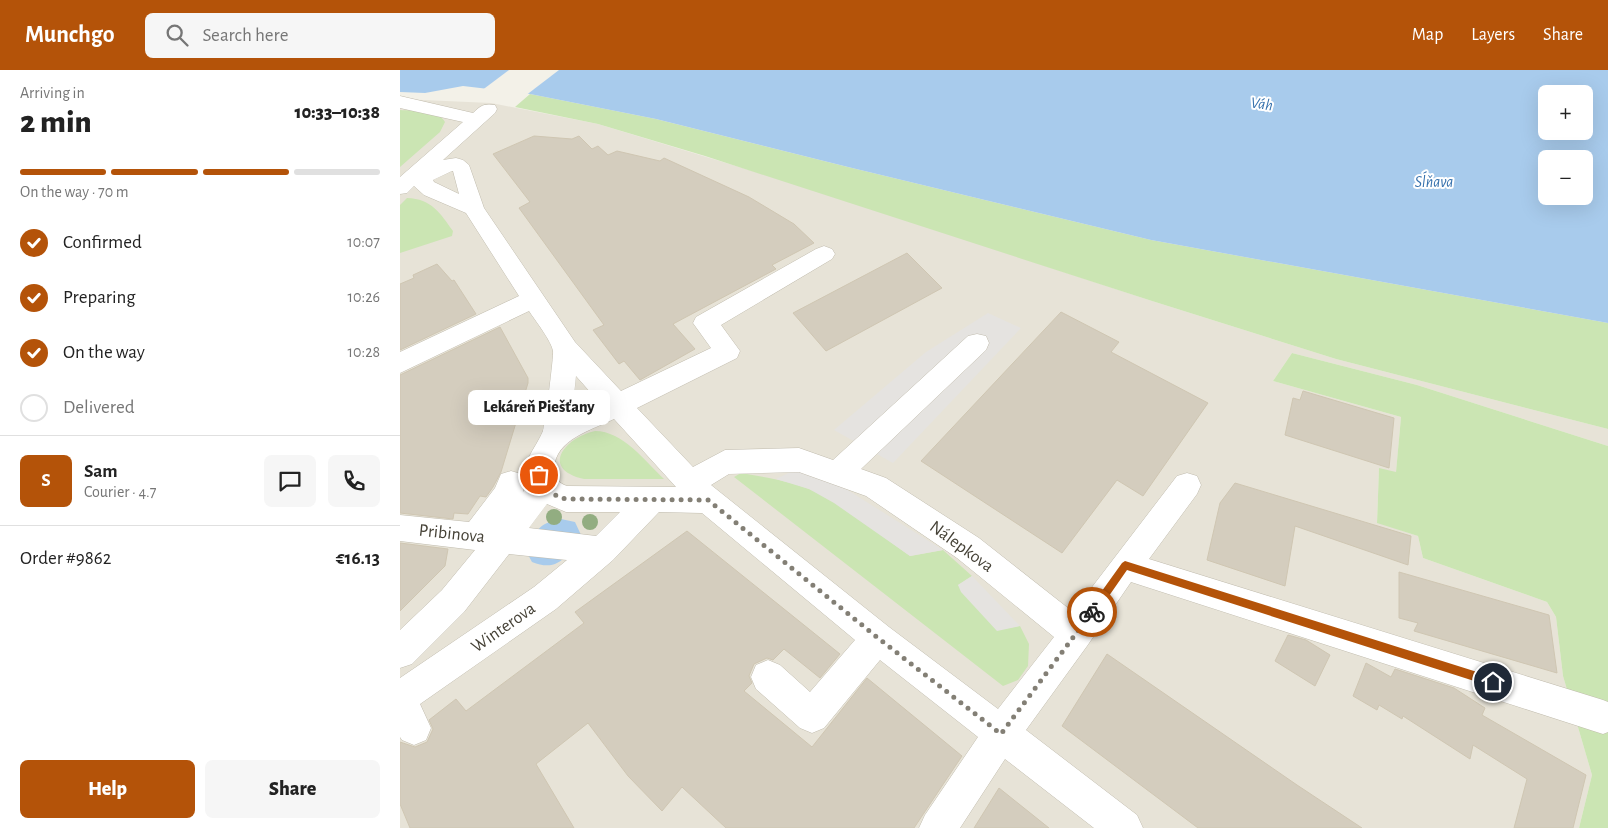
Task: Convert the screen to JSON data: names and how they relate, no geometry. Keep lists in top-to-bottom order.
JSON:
{
  "streets": {
    "street": ["Pribinova", "Nálepkova", "Winterova"]
  },
  "crossings": [
    ["Pribinova", "Winterova"]
  ],
  "water": ["Váh", "Sĺňava"],
  "places": ["Lekáreň Piešťany"],
  "page": {
    "header": "Munchgo",
    "search": "Search here",
    "nav": ["Map", "Layers", "Share"],
    "heading": ["2 min", "Arriving in", "10:33–10:38"],
    "panel": [
      "Sam",
      "Courier · 4.7",
      "Order #9862",
      "€16.13"
    ],
    "map_buttons": ["+", "−"],
    "bar": "On the way · 70 m",
    "list": [
      ["Confirmed", "10:07"],
      ["Preparing", "10:26"],
      ["On the way", "10:28"],
      "Delivered"
    ],
    "bubble": "Lekáreň Piešťany",
    "round": "S",
    "buttons": ["Help", "Share"]
  }
}
